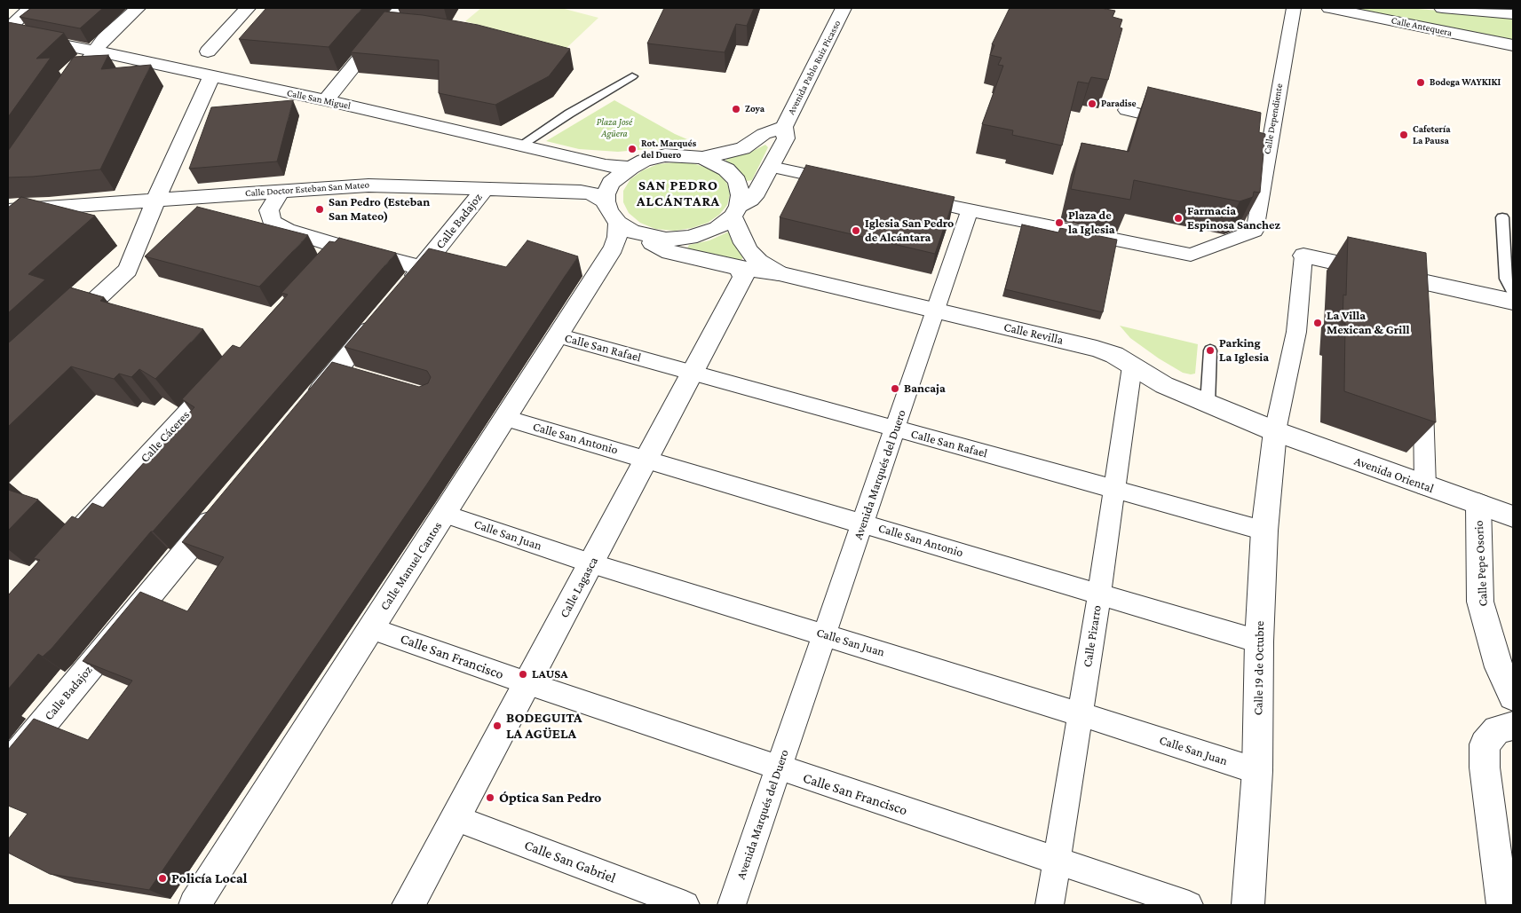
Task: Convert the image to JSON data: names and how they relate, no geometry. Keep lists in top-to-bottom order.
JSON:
{
  "streets": {
    "street": [
      "Calle Antequera",
      "Avenida Pablo Ruiz Picasso",
      "Calle San Miguel",
      "Calle Dependiente",
      "Calle Doctor Esteban San Mateo",
      "Calle Badajoz",
      "Calle Revilla",
      "Calle San Rafael",
      "Calle Cáceres",
      "Calle San Antonio",
      "Avenida Marqués del Duero",
      "Avenida Oriental",
      "Calle San Juan",
      "Calle Pepe Osorio",
      "Calle Manuel Cantos",
      "Calle Lagasca",
      "Calle Pizarro",
      "Calle San Francisco",
      "Calle 19 de Octubre",
      "Calle San Gabriel"
    ]
  },
  "crossings": [
    ["Avenida Pablo Ruiz Picasso", "Calle San Miguel"],
    ["Avenida Pablo Ruiz Picasso", "Calle Doctor Esteban San Mateo"],
    ["Avenida Pablo Ruiz Picasso", "Calle Revilla"],
    ["Avenida Pablo Ruiz Picasso", "Calle Manuel Cantos"],
    ["Calle San Miguel", "Calle Doctor Esteban San Mateo"],
    ["Calle San Miguel", "Calle Revilla"],
    ["Calle San Miguel", "Calle Manuel Cantos"],
    ["Calle Dependiente", "Avenida Marqués del Duero"],
    ["Calle Doctor Esteban San Mateo", "Calle Badajoz"],
    ["Calle Doctor Esteban San Mateo", "Calle Revilla"],
    ["Calle Doctor Esteban San Mateo", "Calle Manuel Cantos"],
    ["Calle Revilla", "Avenida Marqués del Duero"],
    ["Calle Revilla", "Avenida Oriental"],
    ["Calle Revilla", "Calle Manuel Cantos"],
    ["Calle Revilla", "Calle Lagasca"],
    ["Calle Revilla", "Calle Pizarro"],
    ["Calle Revilla", "Calle 19 de Octubre"],
    ["Calle San Rafael", "Avenida Marqués del Duero"],
    ["Calle San Rafael", "Calle Manuel Cantos"],
    ["Calle San Rafael", "Calle Lagasca"],
    ["Calle San Rafael", "Calle Pizarro"],
    ["Calle San Rafael", "Calle 19 de Octubre"],
    ["Calle San Antonio", "Avenida Marqués del Duero"],
    ["Calle San Antonio", "Calle Manuel Cantos"],
    ["Calle San Antonio", "Calle Lagasca"],
    ["Calle San Antonio", "Calle Pizarro"],
    ["Calle San Antonio", "Calle 19 de Octubre"],
    ["Avenida Marqués del Duero", "Calle San Juan"],
    ["Avenida Marqués del Duero", "Calle San Francisco"],
    ["Avenida Oriental", "Calle Pepe Osorio"],
    ["Avenida Oriental", "Calle 19 de Octubre"],
    ["Calle San Juan", "Calle Manuel Cantos"],
    ["Calle San Juan", "Calle Lagasca"],
    ["Calle San Juan", "Calle Pizarro"],
    ["Calle San Juan", "Calle 19 de Octubre"],
    ["Calle Manuel Cantos", "Calle San Francisco"],
    ["Calle Lagasca", "Calle San Francisco"],
    ["Calle Lagasca", "Calle San Gabriel"],
    ["Calle Pizarro", "Calle San Francisco"]
  ],
  "districts": ["SAN PEDRO ALCÁNTARA"],
  "parks": ["Plaza José Agüera"],
  "places": [
    "Bodega WAYKIKI",
    "Paradise",
    "Zoya",
    "Cafetería La Pausa",
    "Rot. Marqués del Duero",
    "San Pedro (Esteban San Mateo)",
    "Farmacia Espinosa Sanchez",
    "Plaza de la Iglesia",
    "Iglesia San Pedro de Alcántara",
    "La Villa Mexican & Grill",
    "Parking La Iglesia",
    "Bancaja",
    "LAUSA",
    "BODEGUITA LA AGÜELA",
    "Óptica San Pedro",
    "Policía Local"
  ]
}
